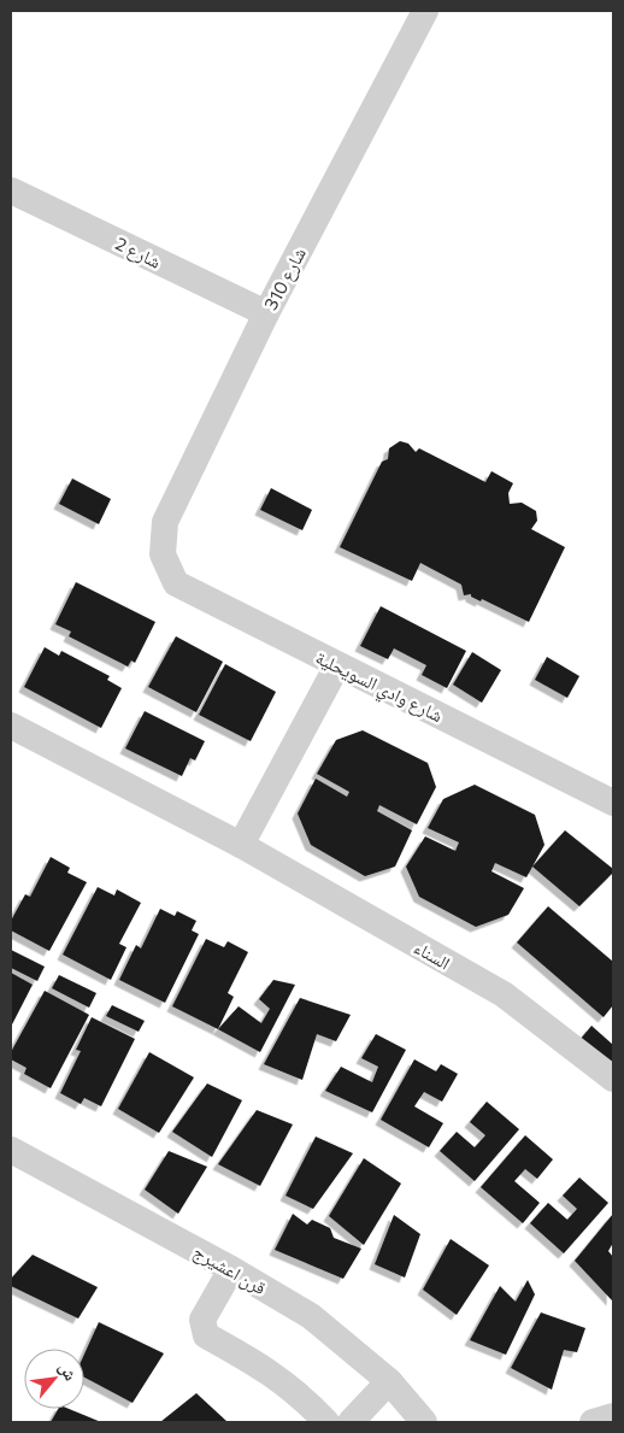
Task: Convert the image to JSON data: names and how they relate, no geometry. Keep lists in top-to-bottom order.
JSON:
{
  "streets": {
    "street": [
      "شارع 2",
      "شارع 310",
      "شارع وادي السويحلية",
      "السناء",
      "قرن اعشيرج"
    ]
  },
  "crossings": [
    ["شارع 2", "شارع 310"],
    ["شارع 310", "شارع وادي السويحلية"]
  ],
  "north": "top right"
}
